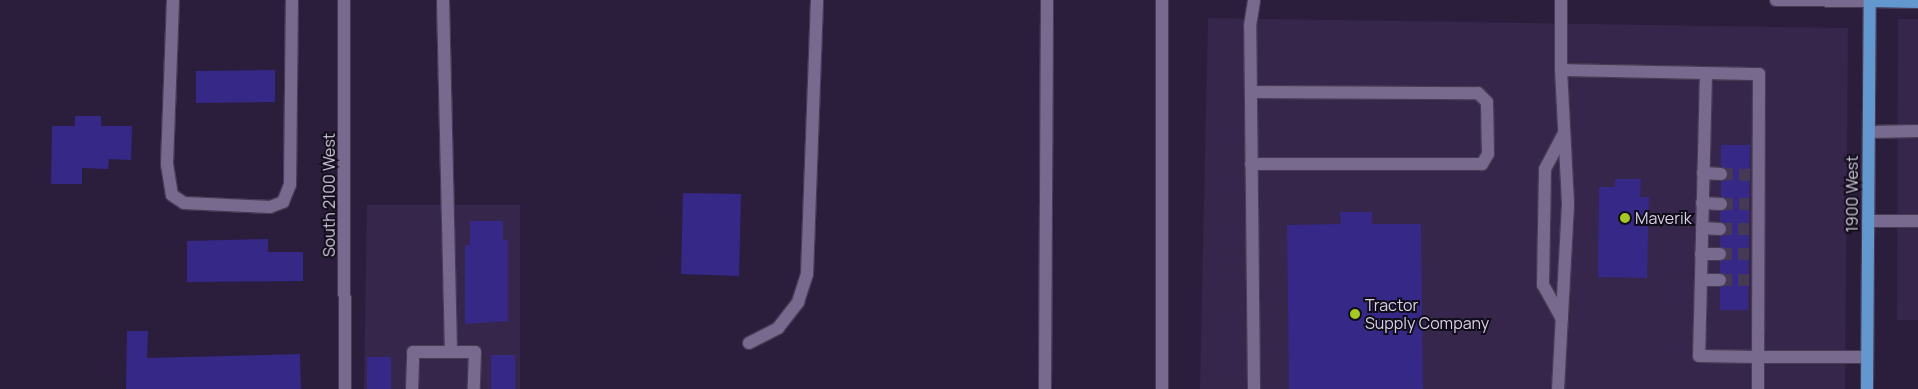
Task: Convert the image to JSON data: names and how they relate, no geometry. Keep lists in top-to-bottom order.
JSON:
{
  "streets": {
    "main road": ["1900 West"],
    "street": ["South 2100 West"]
  },
  "places": ["Maverik", "Tractor Supply Company"]
}
